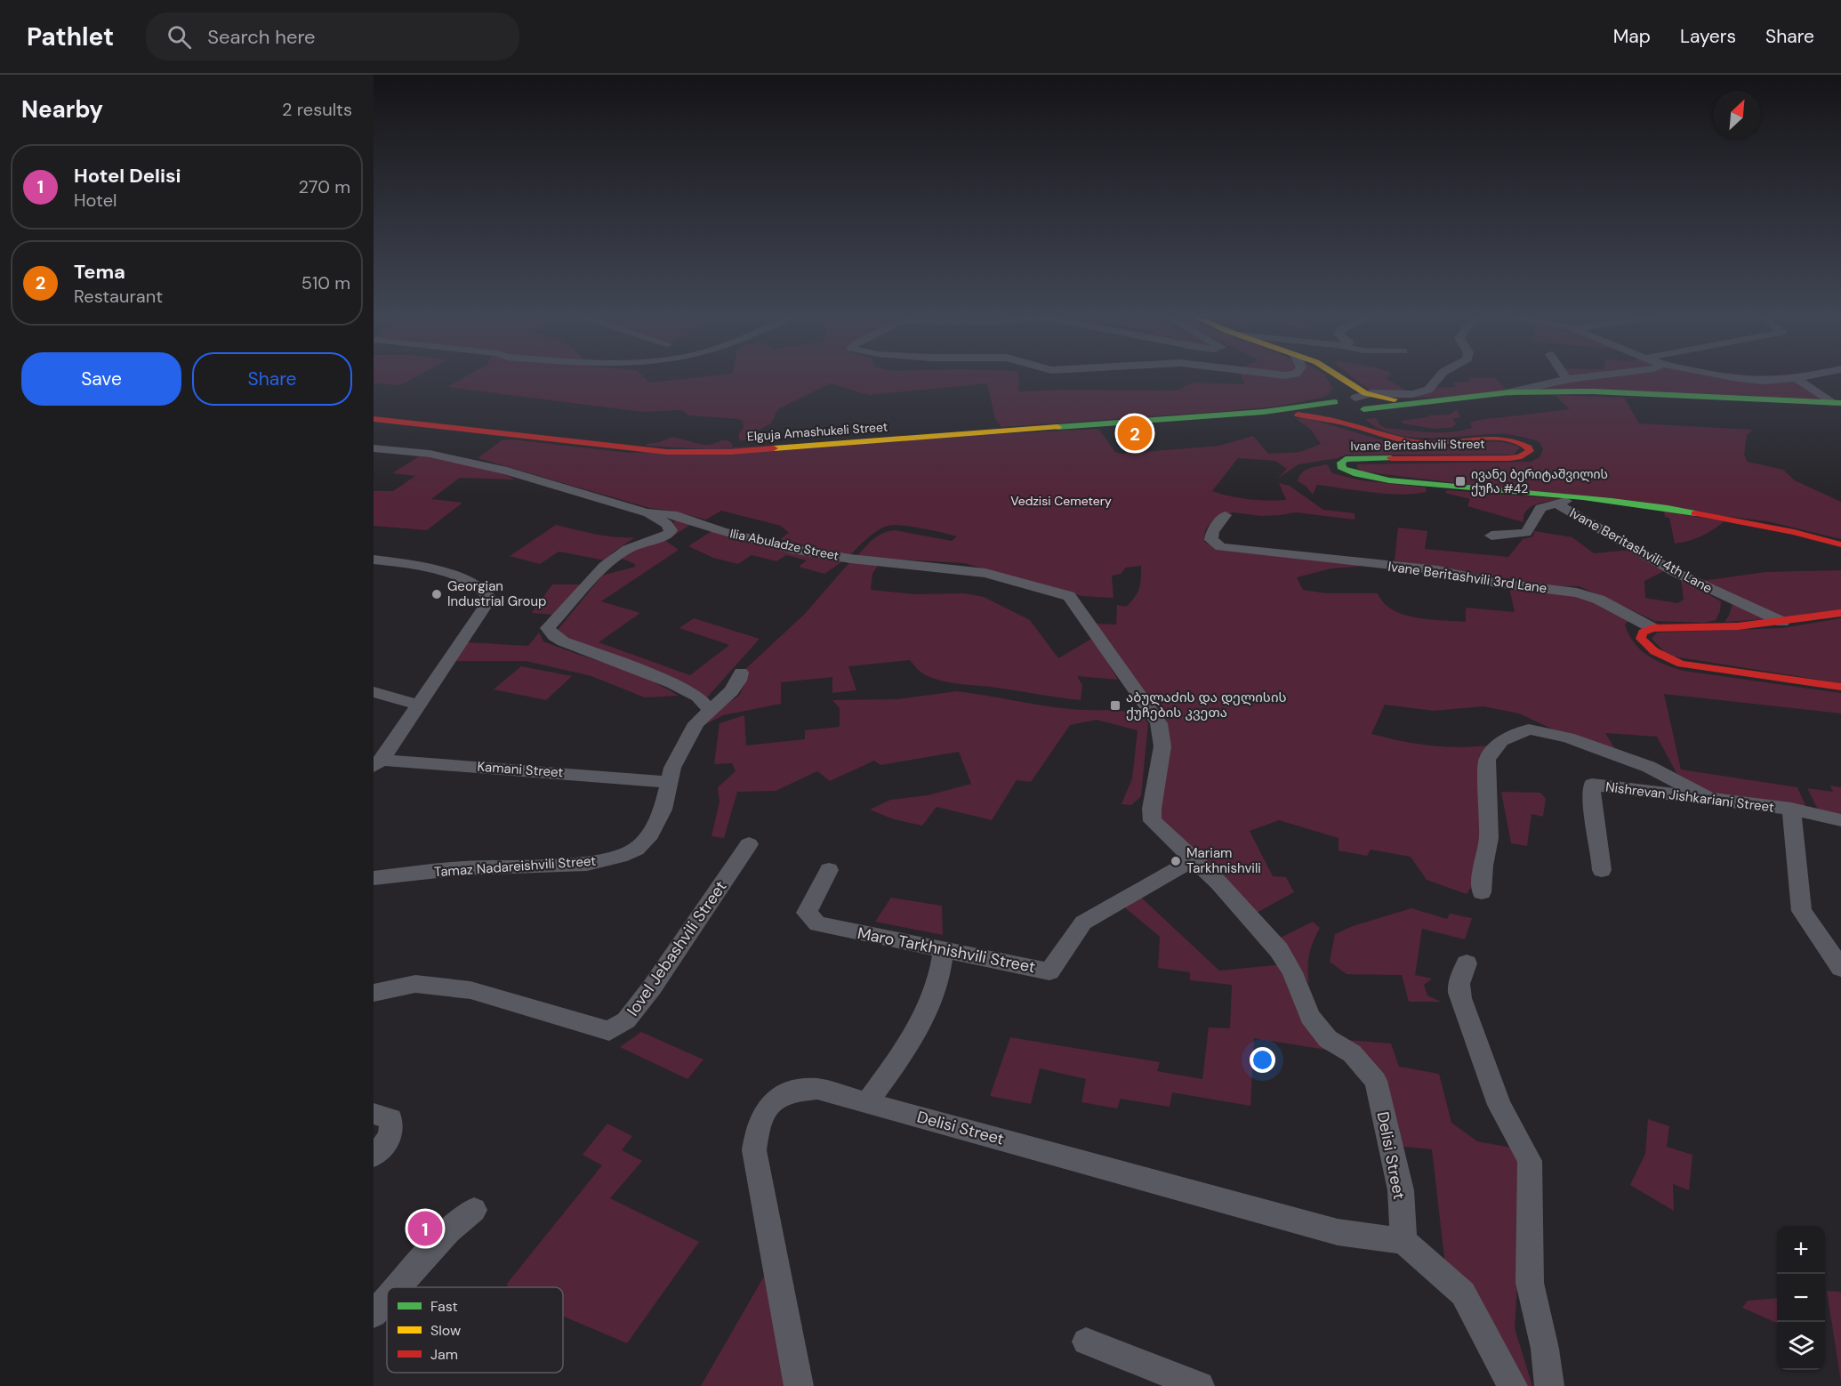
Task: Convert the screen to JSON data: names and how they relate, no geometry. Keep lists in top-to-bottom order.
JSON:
{
  "streets": {
    "main road": ["Elguja Amashukeli Street", "Ivane Beritashvili Street"],
    "street": [
      "Ilia Abuladze Street",
      "Ivane Beritashvili 4th Lane",
      "Ivane Beritashvili 3rd Lane",
      "Kamani Street",
      "Nishrevan Jishkariani Street",
      "Tamaz Nadareishvili Street",
      "Iovel Jebashvili Street",
      "Maro Tarkhnishvili Street",
      "Delisi Street"
    ]
  },
  "crossings": [
    ["Ivane Beritashvili Street", "Ivane Beritashvili 4th Lane"],
    ["Ilia Abuladze Street", "Delisi Street"],
    ["Kamani Street", "Tamaz Nadareishvili Street"],
    ["Maro Tarkhnishvili Street", "Delisi Street"]
  ],
  "parks": ["Vedzisi Cemetery"],
  "places": {
    "transit": ["ივანე ბერიტაშვილის ქუჩა #42", "აბულაძის და დელისის ქუჩების კვეთა"],
    "other": ["Georgian Industrial Group", "Mariam Tarkhnishvili"]
  },
  "legend": ["Fast", "Slow", "Jam"],
  "north": "top right",
  "page": {
    "header": "Pathlet",
    "search": "Search here",
    "nav": ["Map", "Layers", "Share"],
    "heading": ["Nearby", "2 results"],
    "list": [
      {
        "mark": "1",
        "name": "Hotel Delisi",
        "note": "Hotel",
        "value": "270 m"
      },
      {
        "mark": "2",
        "name": "Tema",
        "note": "Restaurant",
        "value": "510 m"
      }
    ],
    "buttons": ["Save", "Share"],
    "pins": ["2", "1"],
    "map_buttons": ["+", "−"]
  }
}
